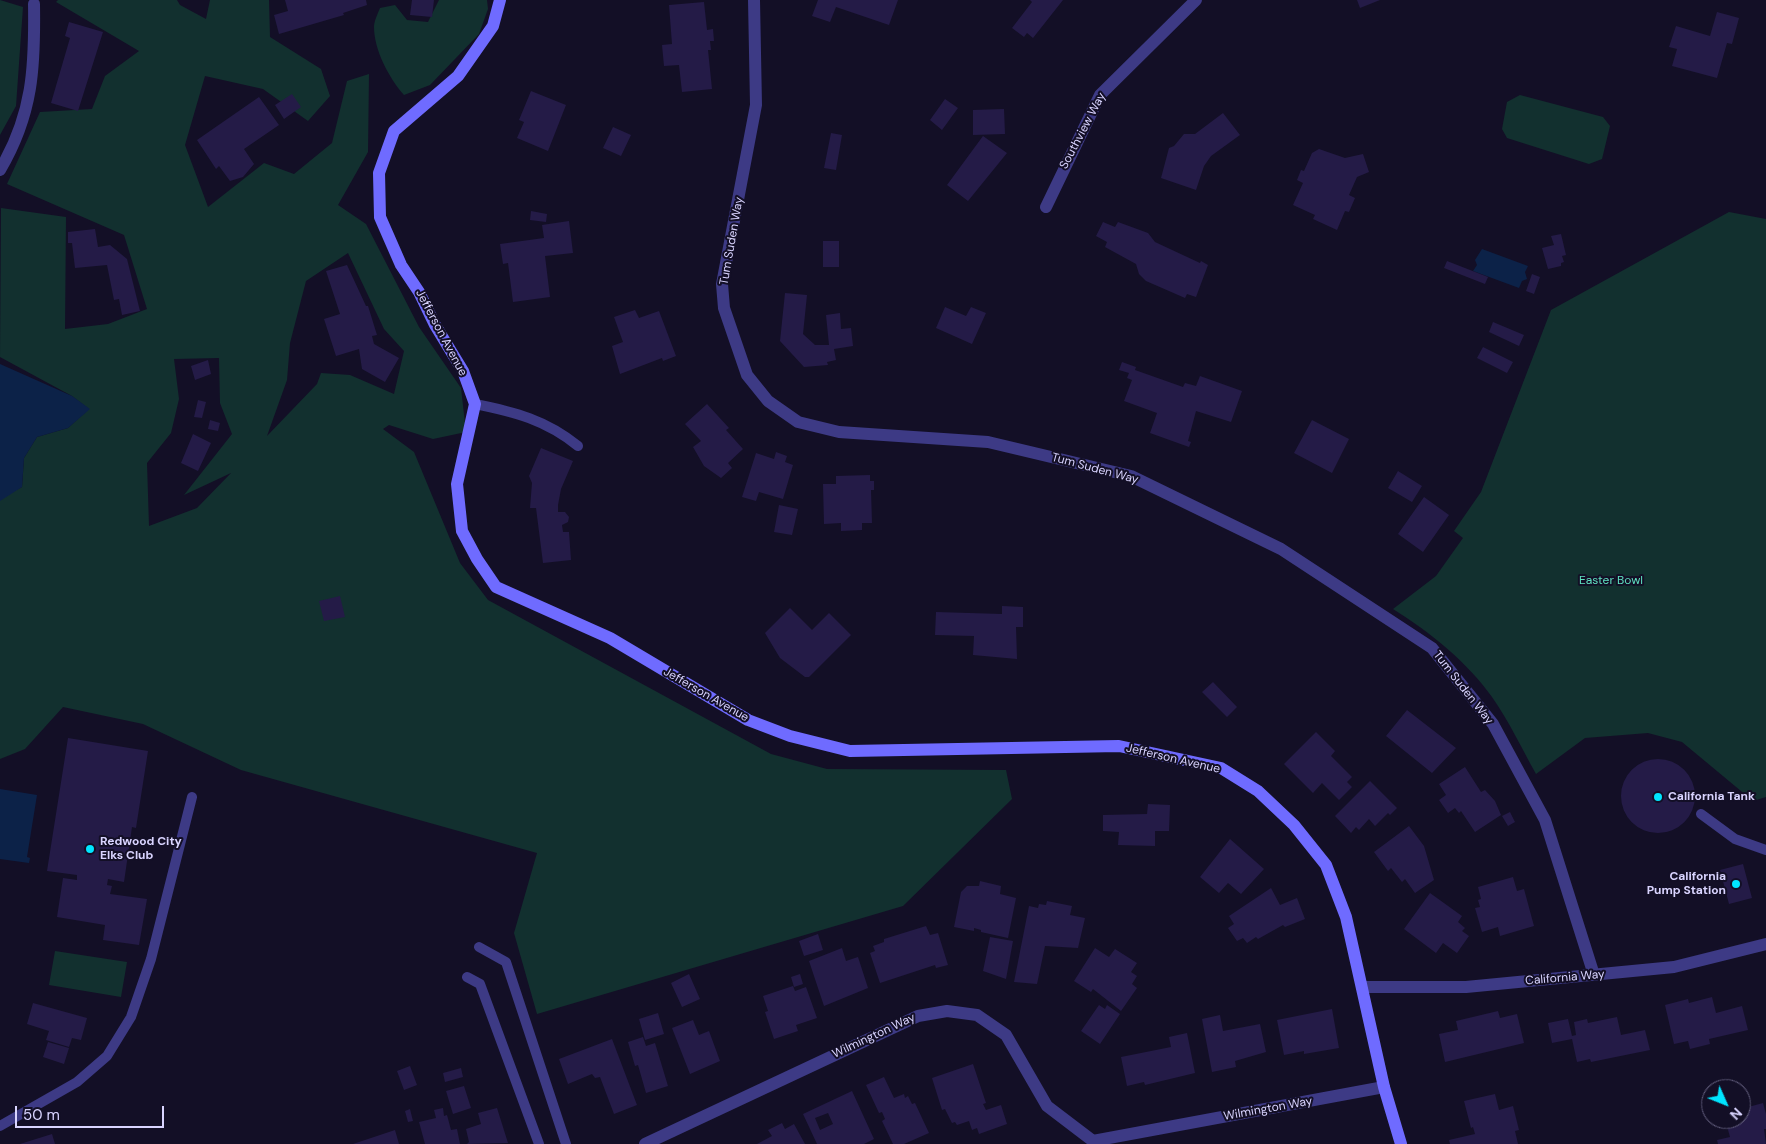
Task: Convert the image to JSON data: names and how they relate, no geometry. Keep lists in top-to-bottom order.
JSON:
{
  "streets": {
    "street": [
      "Southview Way",
      "Tum Suden Way",
      "Jefferson Avenue",
      "California Way",
      "Wilmington Way"
    ]
  },
  "crossings": [
    ["Tum Suden Way", "California Way"],
    ["Jefferson Avenue", "California Way"],
    ["Jefferson Avenue", "Wilmington Way"]
  ],
  "parks": ["Easter Bowl"],
  "places": ["California Tank", "Redwood City Elks Club", "California Pump Station"],
  "scale_bar": "50 m",
  "north": "bottom right"
}
